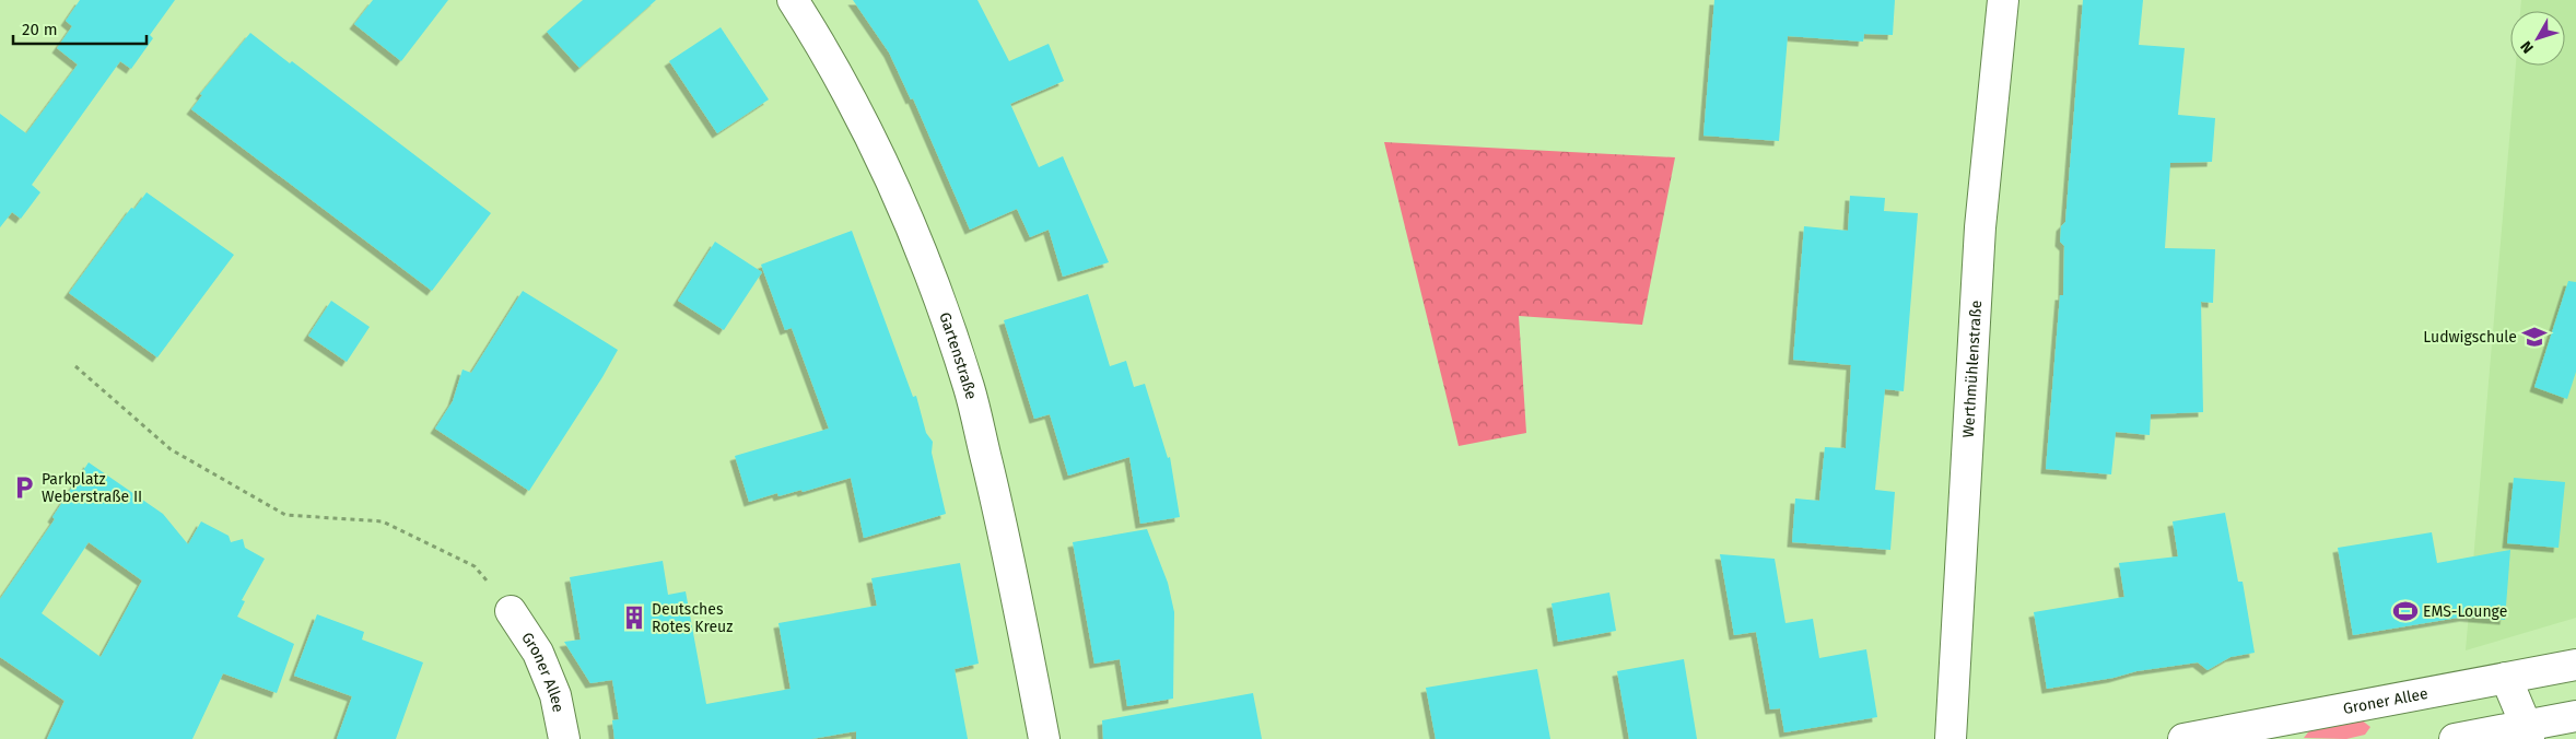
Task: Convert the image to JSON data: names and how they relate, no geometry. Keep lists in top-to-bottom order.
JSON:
{
  "streets": {
    "street": ["Gartenstraße", "Werthmühlenstraße", "Groner Allee"]
  },
  "places": {
    "school or university": ["Ludwigschule"],
    "parking": ["Parkplatz Weberstraße II"],
    "sports": ["EMS-Lounge"],
    "building": ["Deutsches Rotes Kreuz"]
  },
  "scale_bar": "20 m",
  "north": "bottom left"
}
